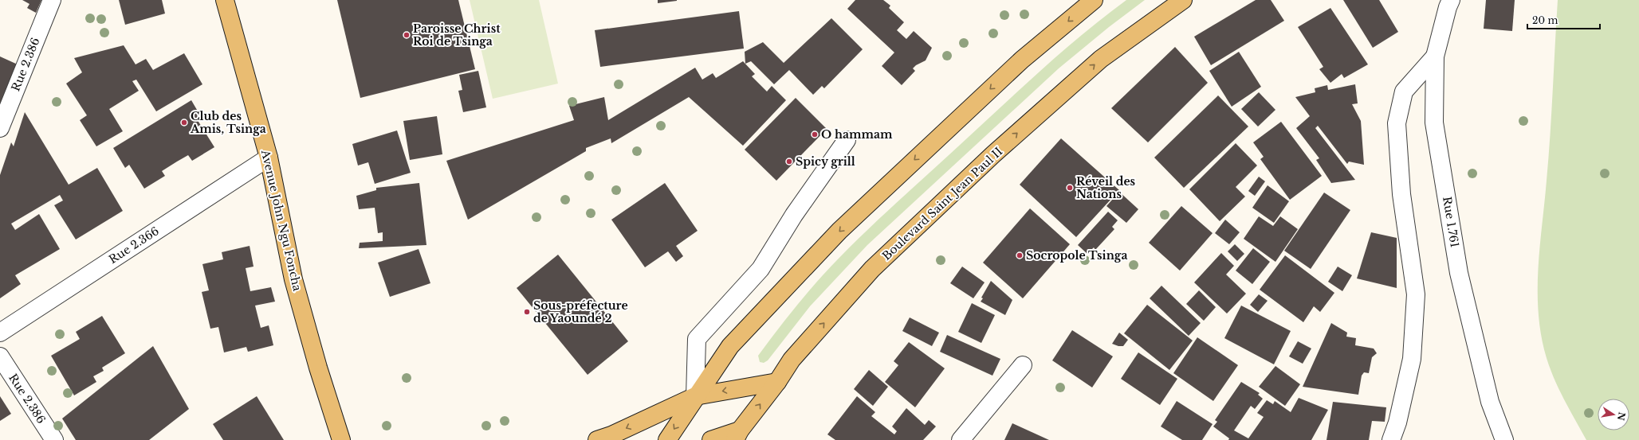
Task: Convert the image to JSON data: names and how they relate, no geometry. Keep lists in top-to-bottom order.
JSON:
{
  "streets": {
    "main road": ["Boulevard Saint Jean Paul II", "Avenue John Ngu Foncha"],
    "street": ["Rue 2.386", "Rue 1.761", "Rue 2.366"]
  },
  "crossings": [
    ["Avenue John Ngu Foncha", "Rue 2.366"]
  ],
  "places": [
    "Paroisse Christ Roi de Tsinga",
    "Club des Amis, Tsinga",
    "O hammam",
    "Spicy grill",
    "Réveil des Nations",
    "Socropole Tsinga",
    "Sous-préfecture de Yaoundé 2"
  ],
  "scale_bar": "20 m",
  "north": "right"
}
